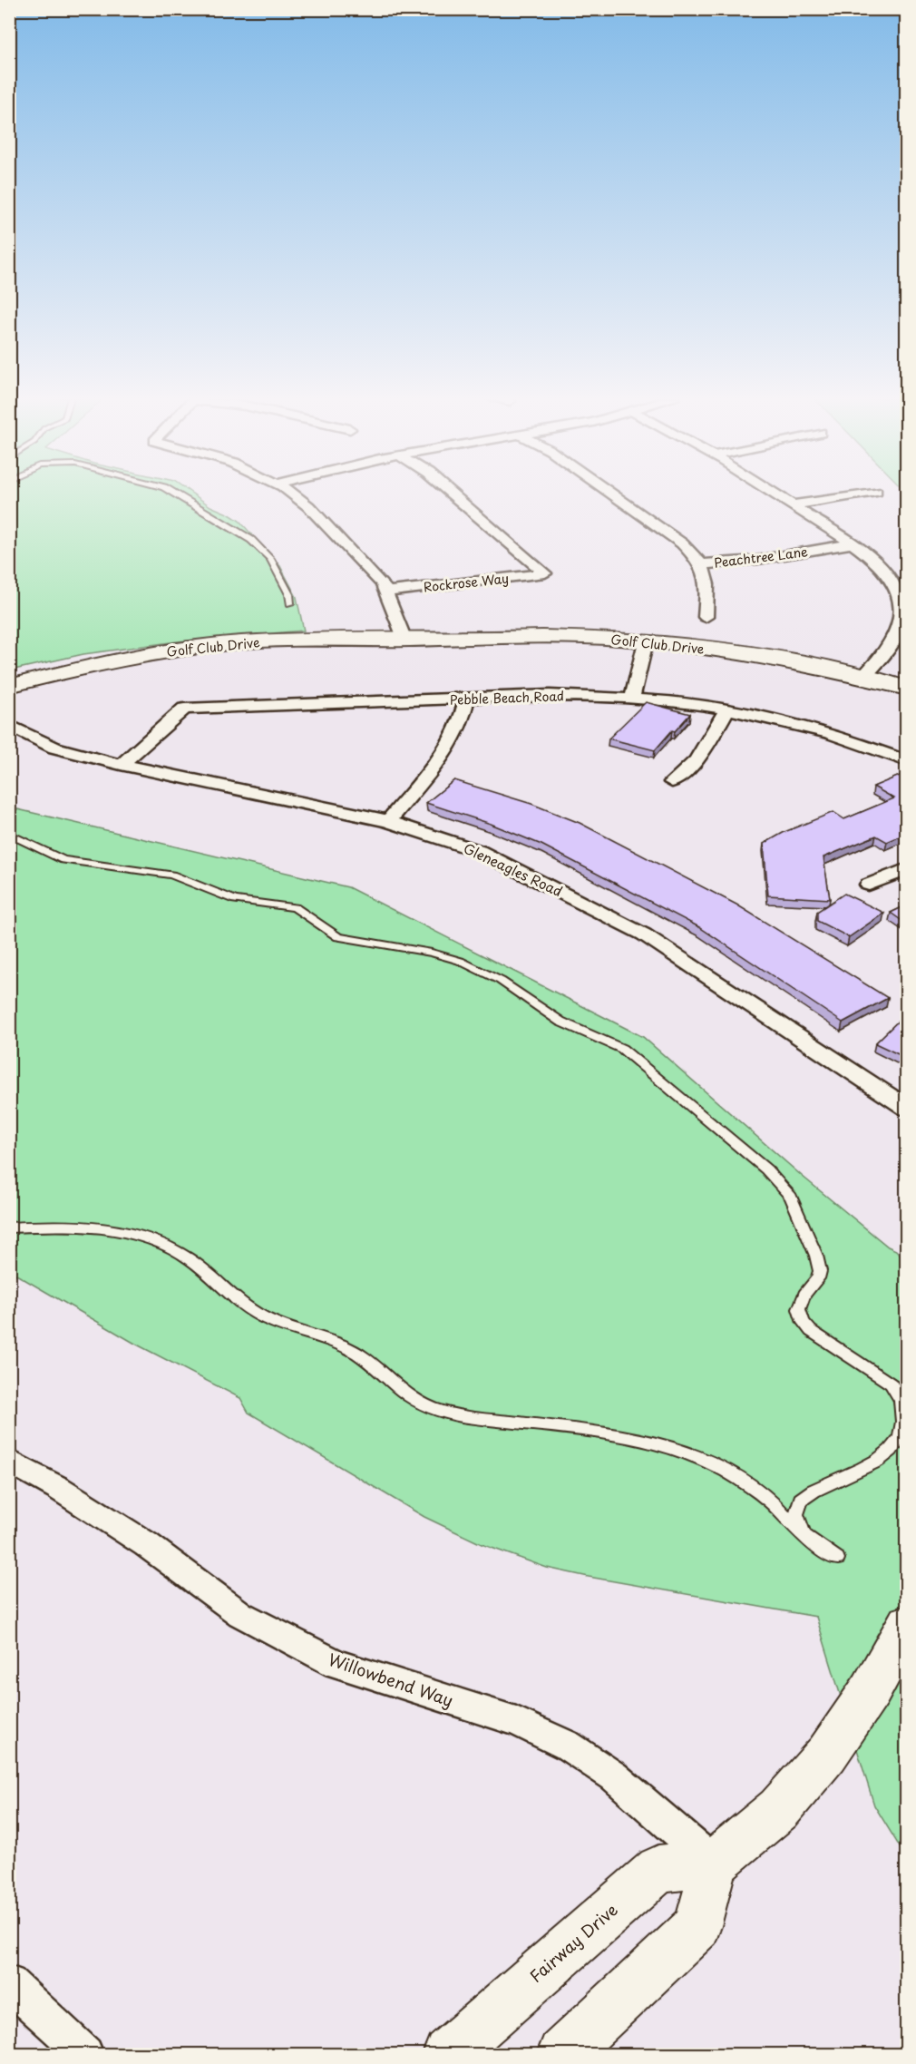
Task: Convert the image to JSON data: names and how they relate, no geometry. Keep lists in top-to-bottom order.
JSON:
{
  "streets": {
    "street": [
      "Peachtree Lane",
      "Rockrose Way",
      "Golf Club Drive",
      "Pebble Beach Road",
      "Gleneagles Road",
      "Willowbend Way",
      "Fairway Drive"
    ]
  },
  "crossings": [
    ["Pebble Beach Road", "Gleneagles Road"],
    ["Willowbend Way", "Fairway Drive"]
  ]
}
